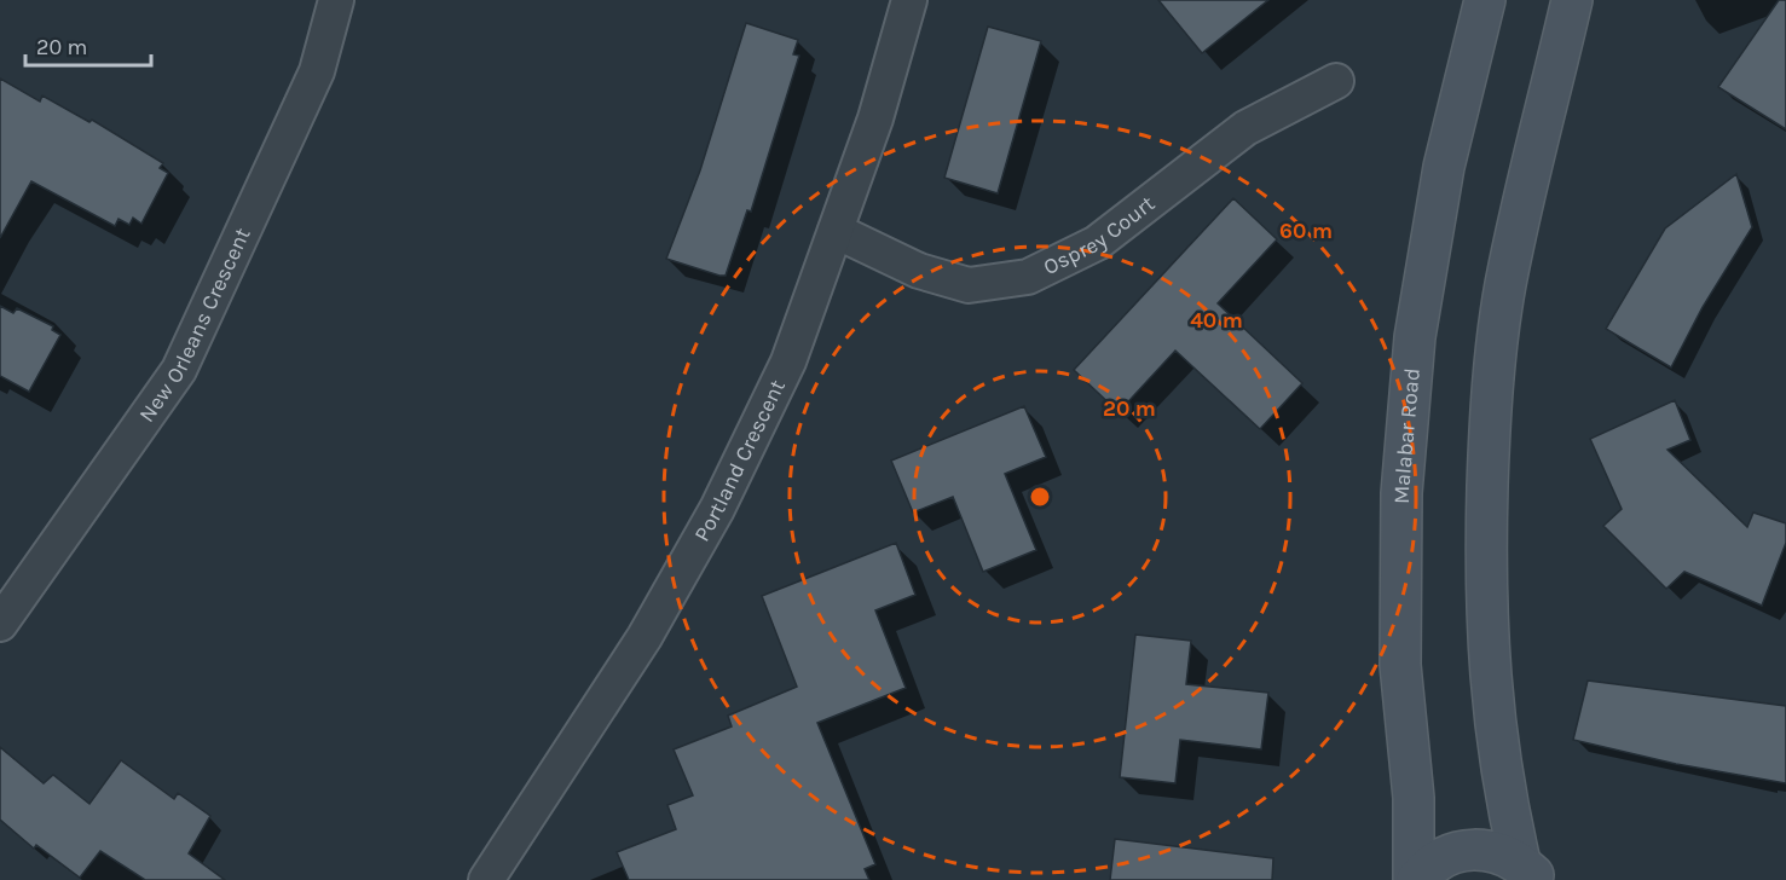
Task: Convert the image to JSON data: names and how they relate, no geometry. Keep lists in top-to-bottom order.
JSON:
{
  "streets": {
    "main road": ["Malabar Road"],
    "street": ["Osprey Court", "New Orleans Crescent", "Portland Crescent"]
  },
  "crossings": [
    ["Osprey Court", "Portland Crescent"]
  ],
  "scale_bar": "20 m",
  "rings": ["60 m", "40 m", "20 m"]
}
